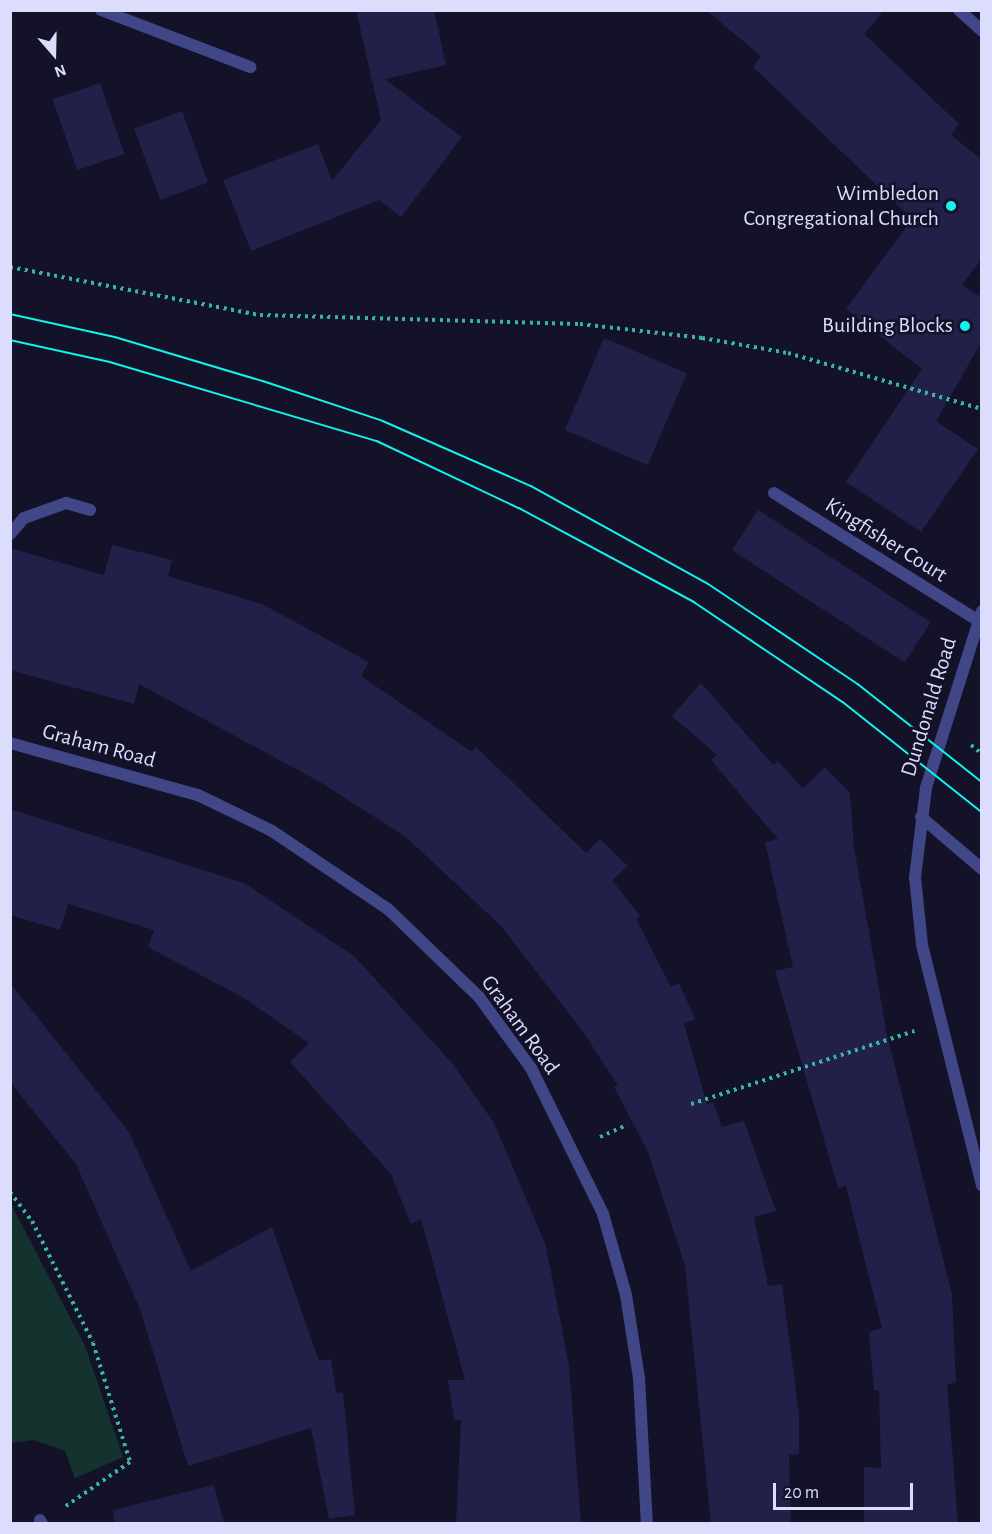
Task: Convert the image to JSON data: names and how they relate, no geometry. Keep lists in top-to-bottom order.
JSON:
{
  "streets": {
    "street": ["Kingfisher Court", "Dundonald Road", "Graham Road"]
  },
  "crossings": [
    ["Kingfisher Court", "Dundonald Road"]
  ],
  "places": ["Wimbledon Congregational Church", "Building Blocks"],
  "scale_bar": "20 m",
  "north": "bottom"
}
